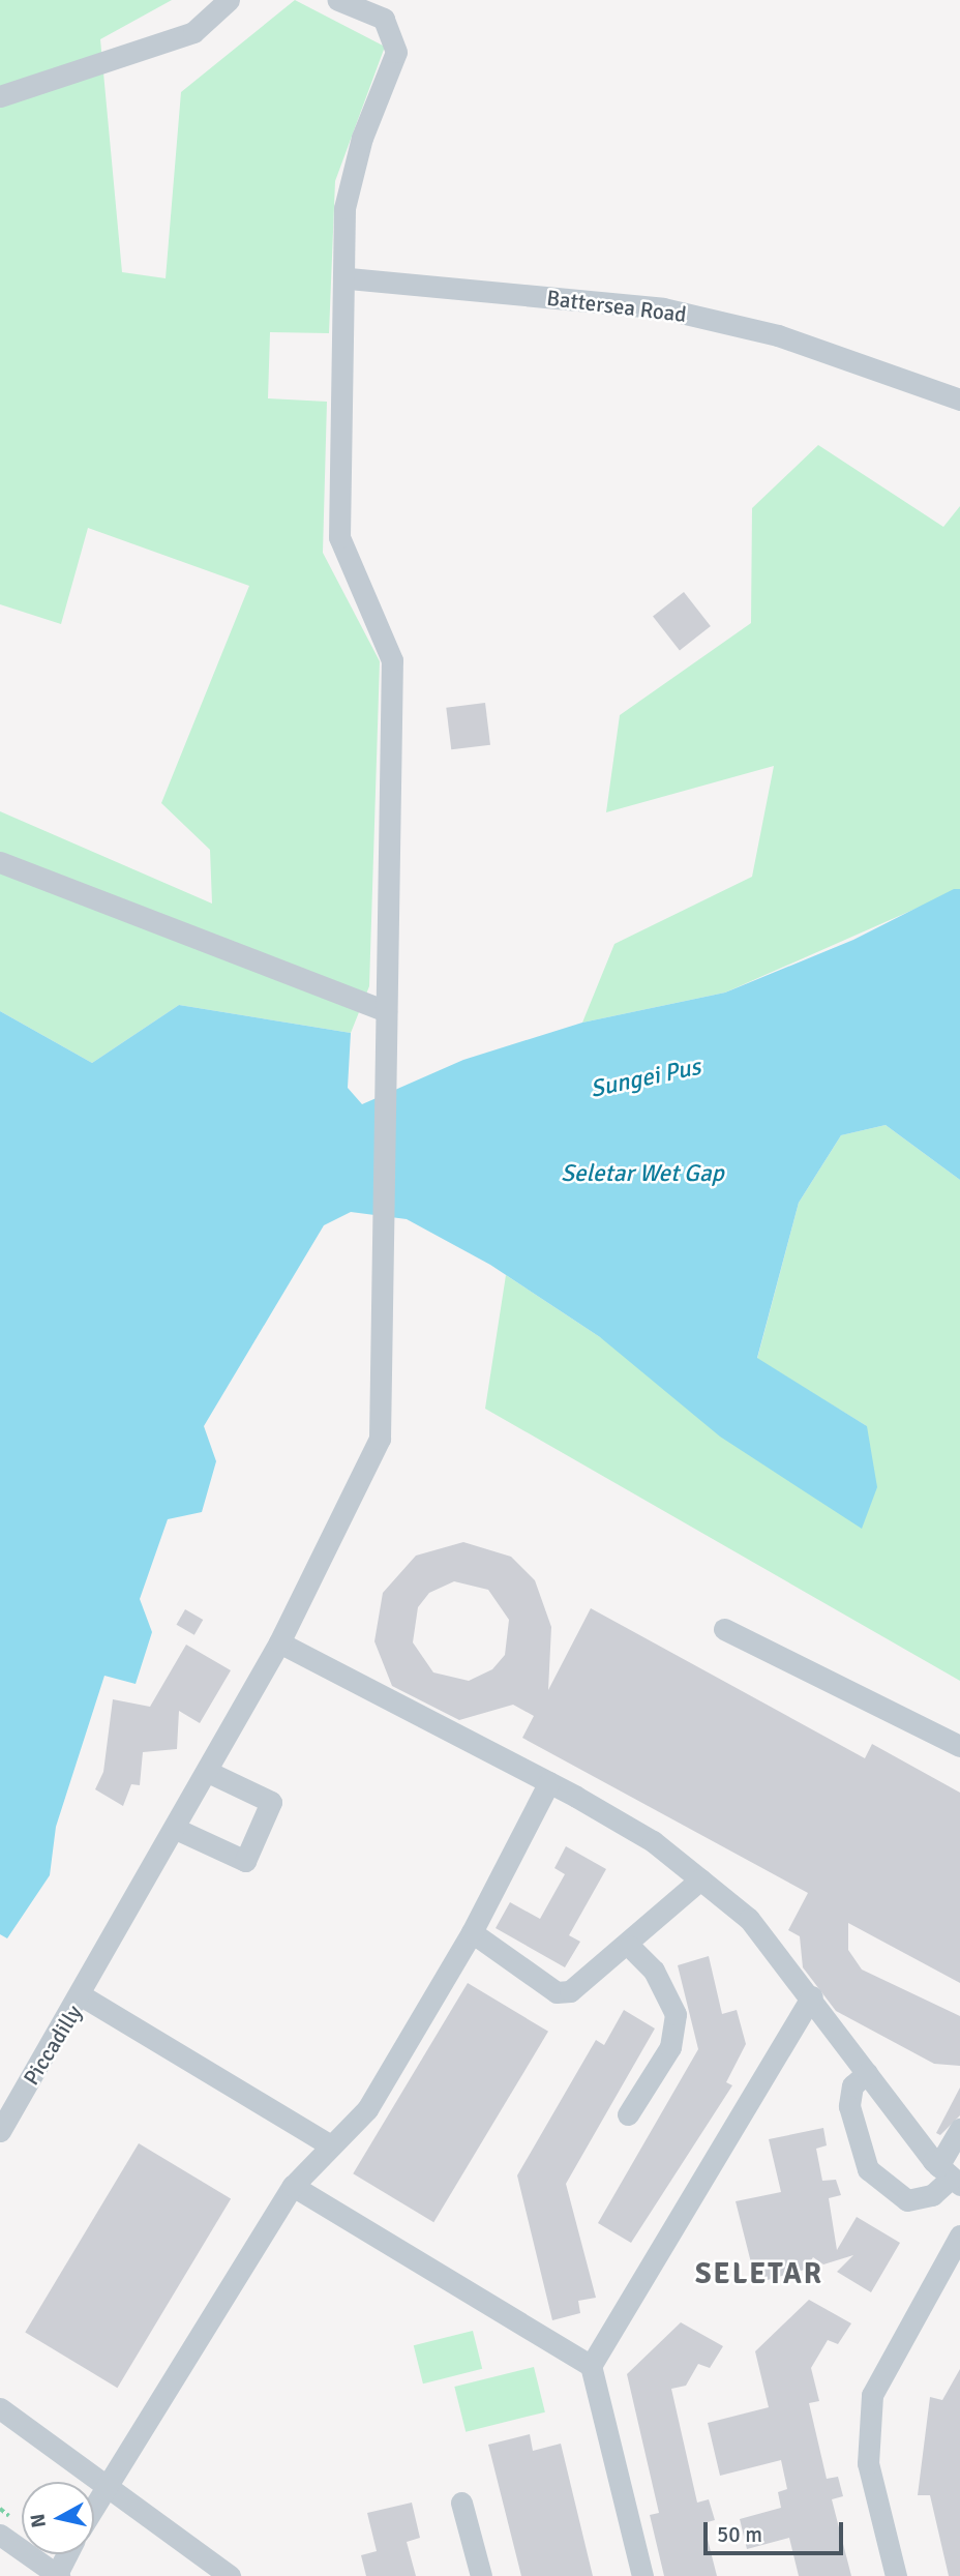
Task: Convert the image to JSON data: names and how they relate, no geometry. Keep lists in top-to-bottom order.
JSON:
{
  "streets": {
    "street": ["Battersea Road", "Piccadilly"]
  },
  "crossings": [
    ["Battersea Road", "Piccadilly"]
  ],
  "districts": ["SELETAR"],
  "water": ["Sungei Pus", "Seletar Wet Gap"],
  "scale_bar": "50 m",
  "north": "left"
}
